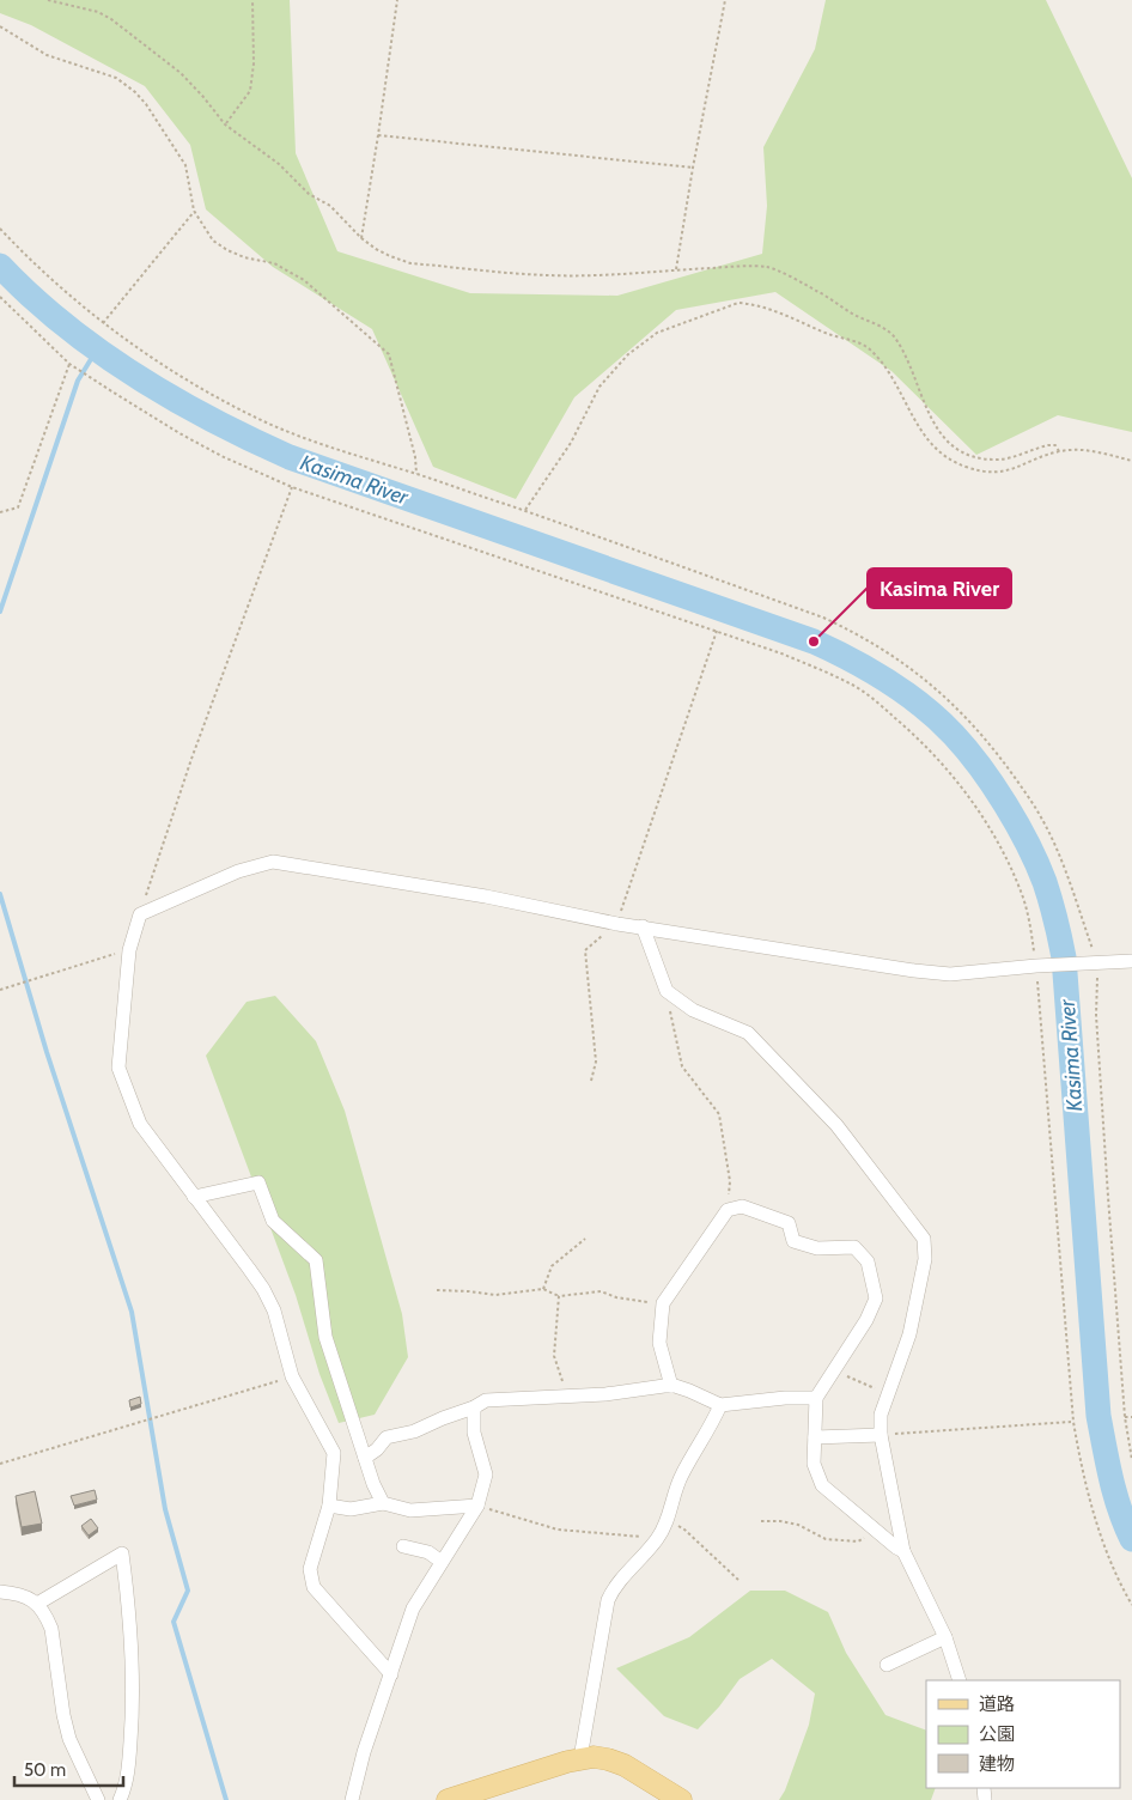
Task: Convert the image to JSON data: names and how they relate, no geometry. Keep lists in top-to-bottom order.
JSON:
{
  "water": ["Kasima River"],
  "places": ["Kasima River"],
  "legend": ["道路", "公園", "建物"],
  "scale_bar": "50 m"
}
